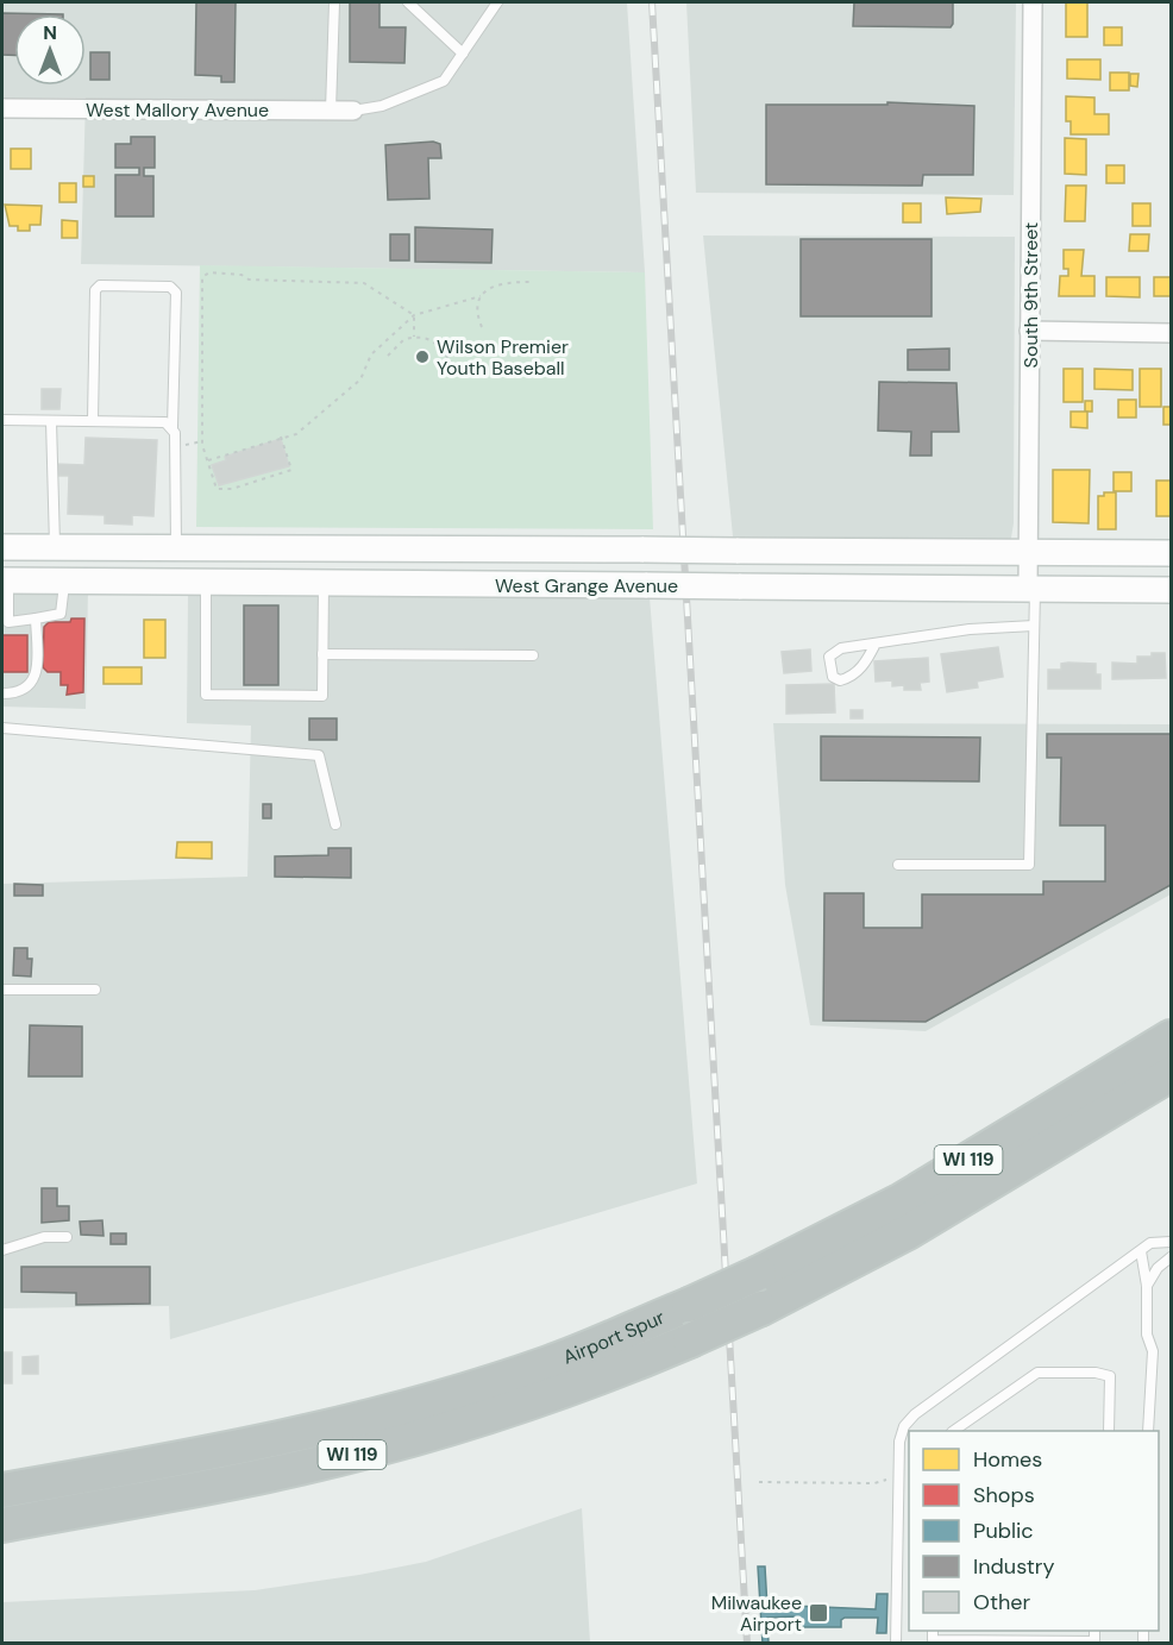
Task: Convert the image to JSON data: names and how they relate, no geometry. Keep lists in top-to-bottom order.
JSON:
{
  "streets": {
    "highway": ["WI 119", "Airport Spur"],
    "street": ["West Mallory Avenue", "South 9th Street", "West Grange Avenue"]
  },
  "crossings": [
    ["South 9th Street", "West Grange Avenue"]
  ],
  "places": {
    "other": ["Wilson Premier Youth Baseball"],
    "transit": ["Milwaukee Airport"]
  },
  "legend": [
    "Homes",
    "Shops",
    "Public",
    "Industry",
    "Other"
  ],
  "north": "top"
}
